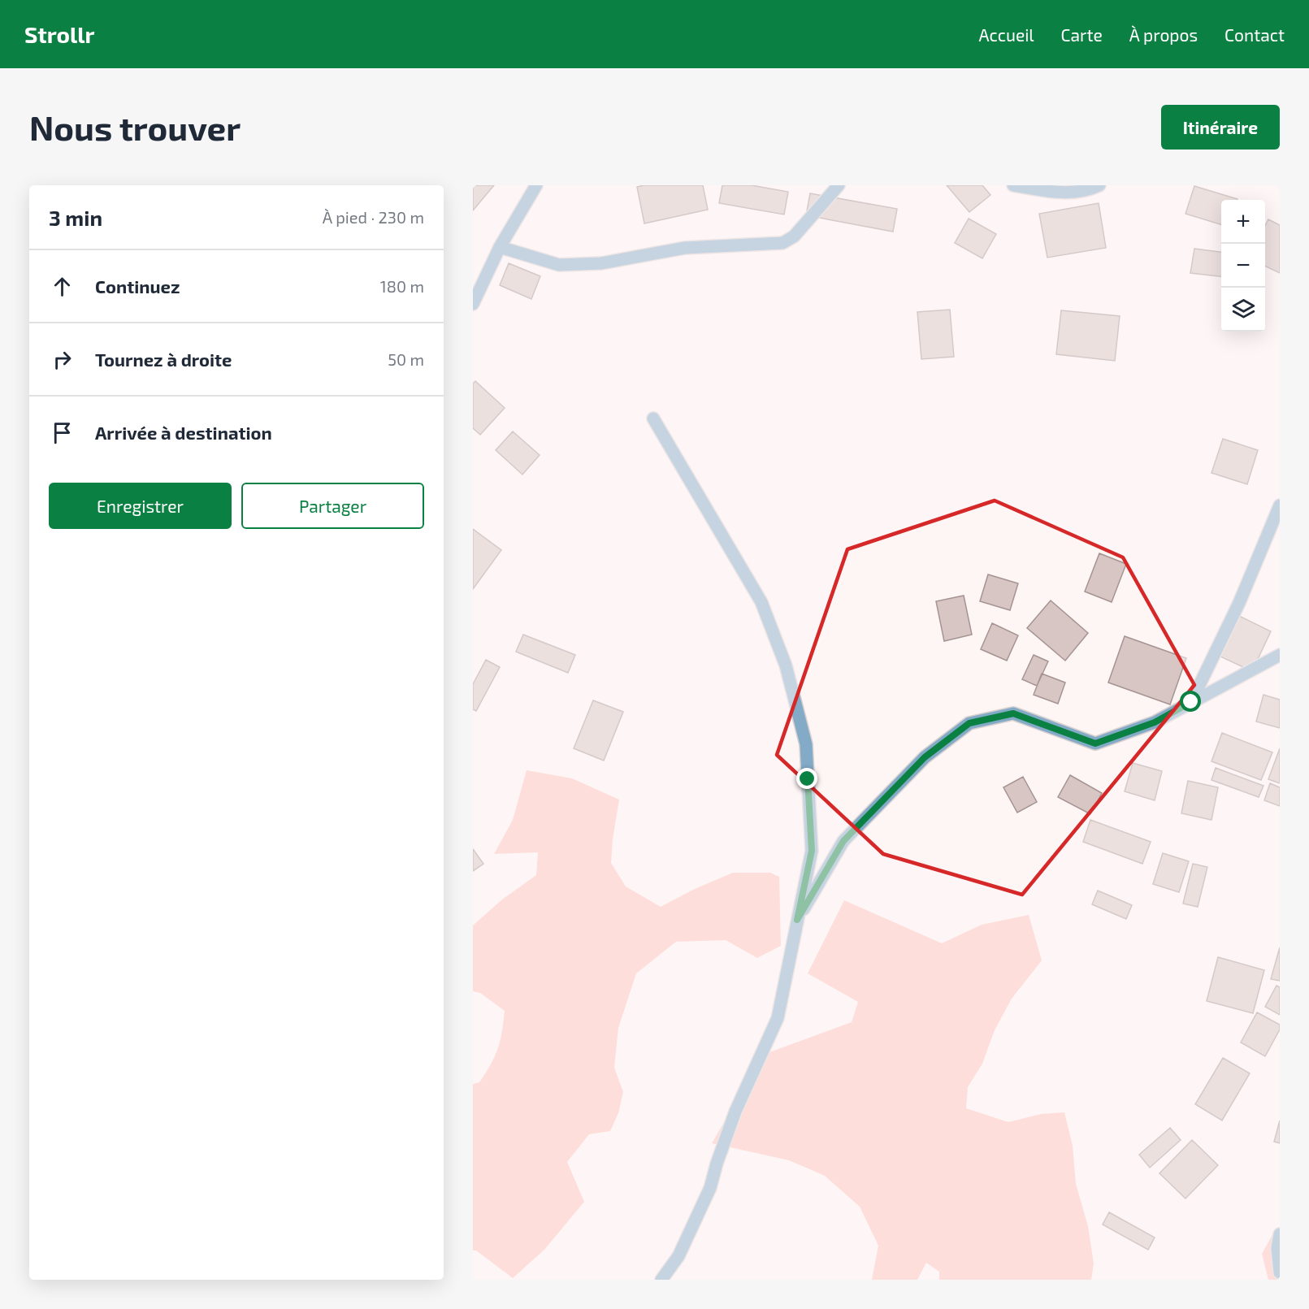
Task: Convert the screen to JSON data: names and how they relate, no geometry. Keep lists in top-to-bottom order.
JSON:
{
  "page": {
    "header": "Strollr",
    "nav": [
      "Accueil",
      "Carte",
      "À propos",
      "Contact"
    ],
    "buttons": [
      "Itinéraire",
      ["Enregistrer", "Partager"]
    ],
    "title": "Nous trouver",
    "heading": ["3 min", "À pied · 230 m"],
    "map_buttons": ["+", "−"],
    "list": [
      ["Continuez", "180 m"],
      ["Tournez à droite", "50 m"],
      "Arrivée à destination"
    ]
  }
}
